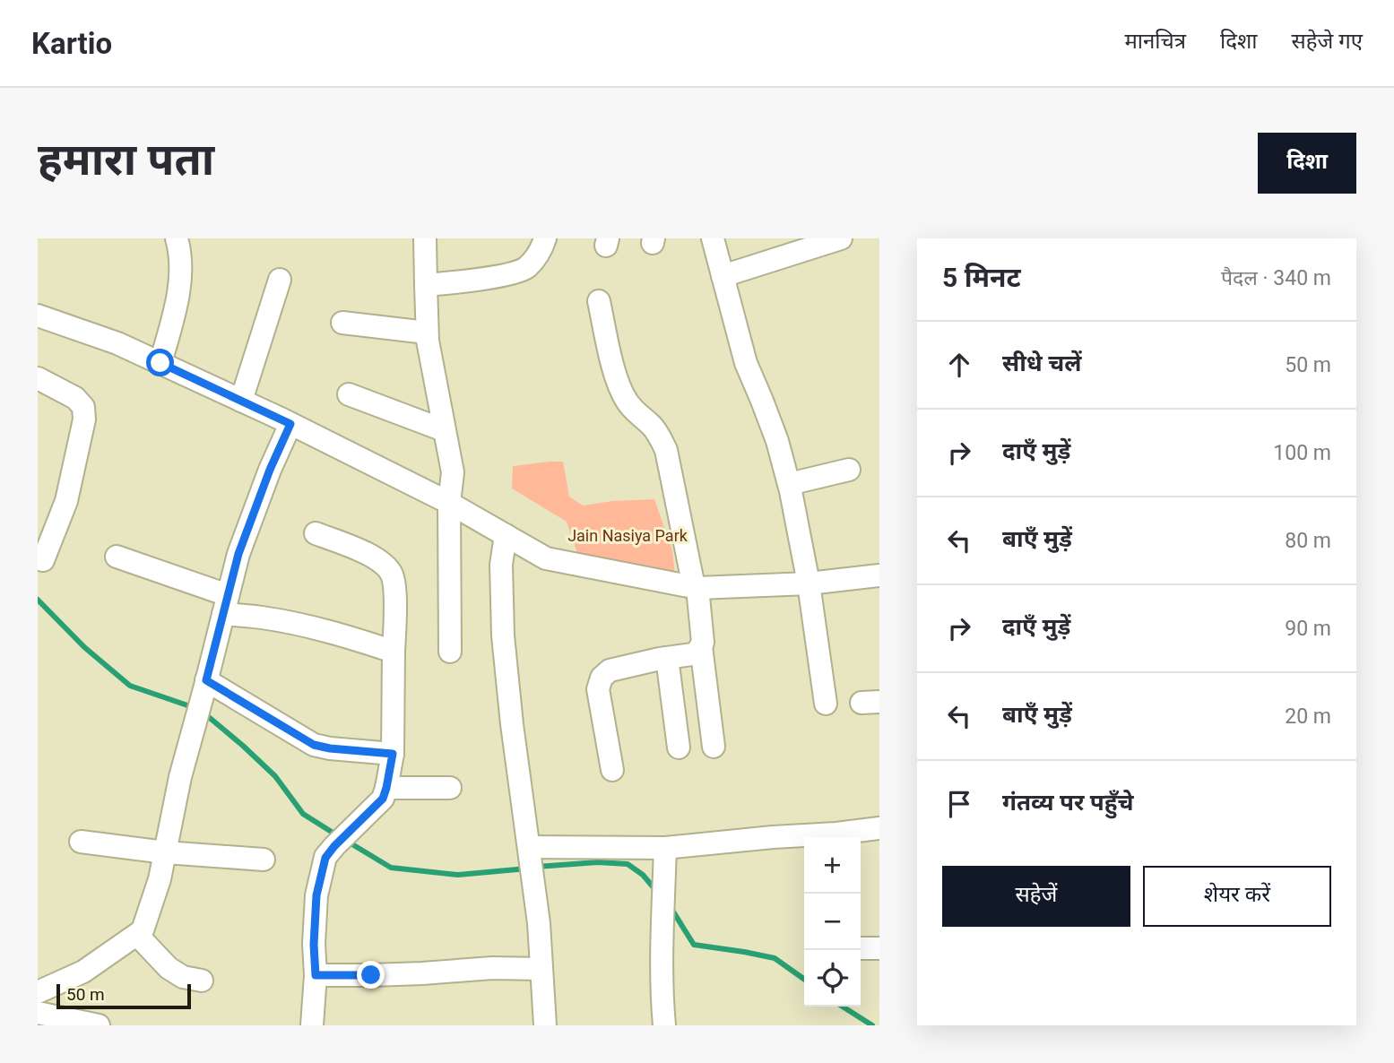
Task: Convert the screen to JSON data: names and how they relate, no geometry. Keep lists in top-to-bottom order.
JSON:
{
  "parks": ["Jain Nasiya Park"],
  "scale_bar": "50 m",
  "page": {
    "header": "Kartio",
    "nav": ["मानचित्र", "दिशा", "सहेजे गए"],
    "buttons": [
      "दिशा",
      ["सहेजें", "शेयर करें"]
    ],
    "title": "हमारा पता",
    "heading": ["5 मिनट", "पैदल · 340 m"],
    "list": [
      ["सीधे चलें", "50 m"],
      ["दाएँ मुड़ें", "100 m"],
      ["बाएँ मुड़ें", "80 m"],
      ["दाएँ मुड़ें", "90 m"],
      ["बाएँ मुड़ें", "20 m"],
      "गंतव्य पर पहुँचे"
    ],
    "map_buttons": ["+", "−"],
    "scale": "50 m"
  }
}
